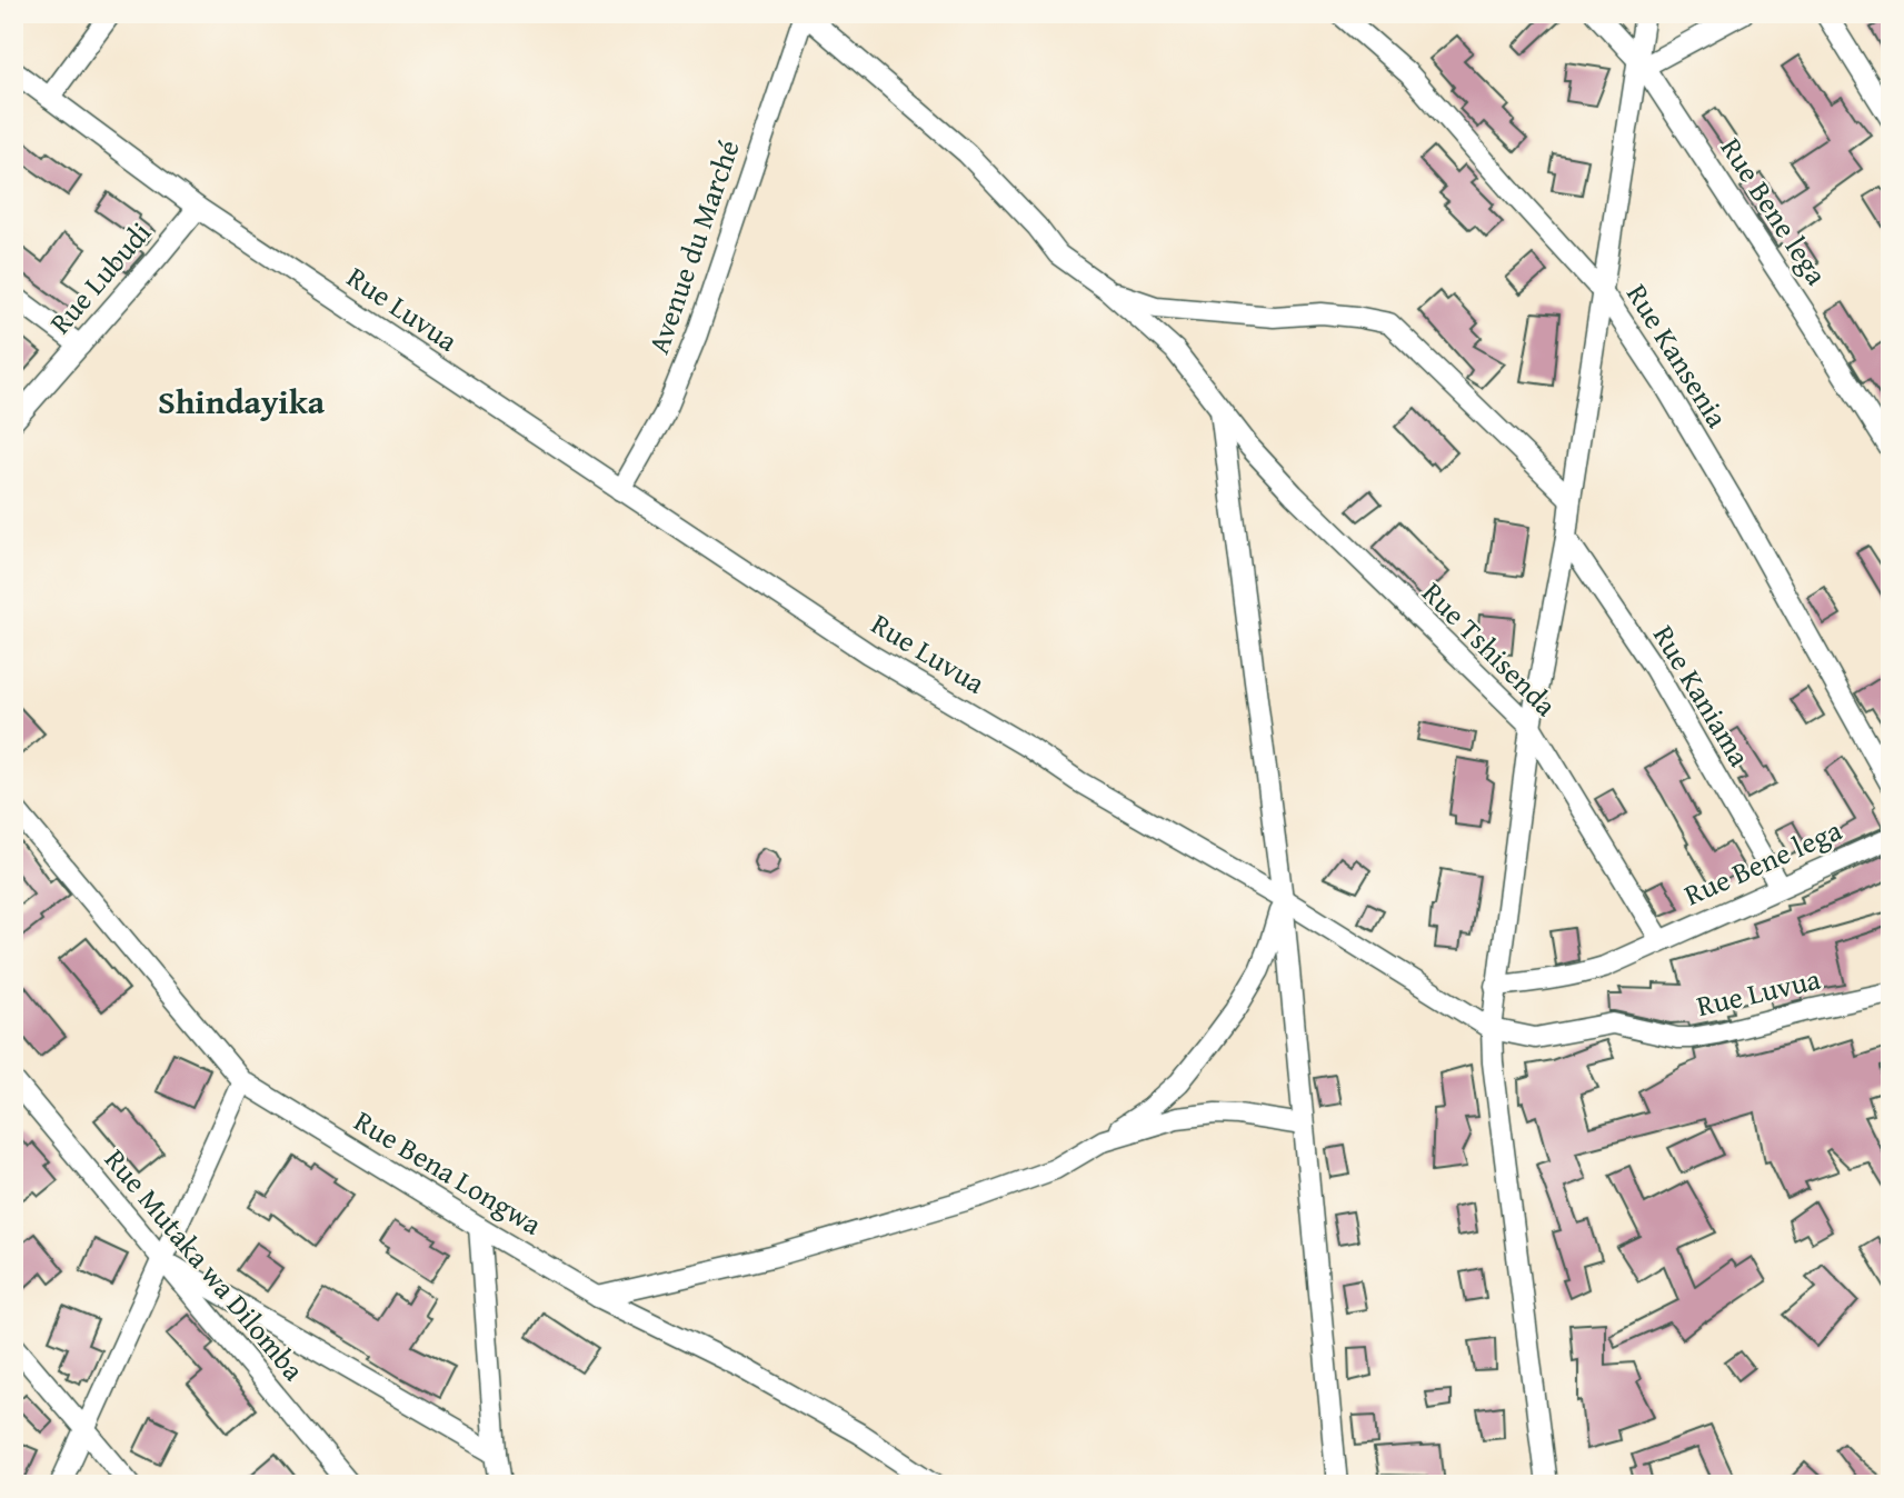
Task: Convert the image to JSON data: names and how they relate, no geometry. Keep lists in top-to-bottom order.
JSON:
{
  "streets": {
    "street": [
      "Rue Bene lega",
      "Avenue du Marché",
      "Rue Lubudi",
      "Rue Luvua",
      "Rue Kansenia",
      "Rue Tshisenda",
      "Rue Kaniama",
      "Rue Bena Longwa",
      "Rue Mutaka wa Dilomba"
    ]
  },
  "crossings": [
    ["Rue Bene lega", "Rue Tshisenda"],
    ["Rue Bene lega", "Rue Kaniama"],
    ["Avenue du Marché", "Rue Luvua"],
    ["Rue Lubudi", "Rue Luvua"]
  ],
  "districts": ["Shindayika"]
}
